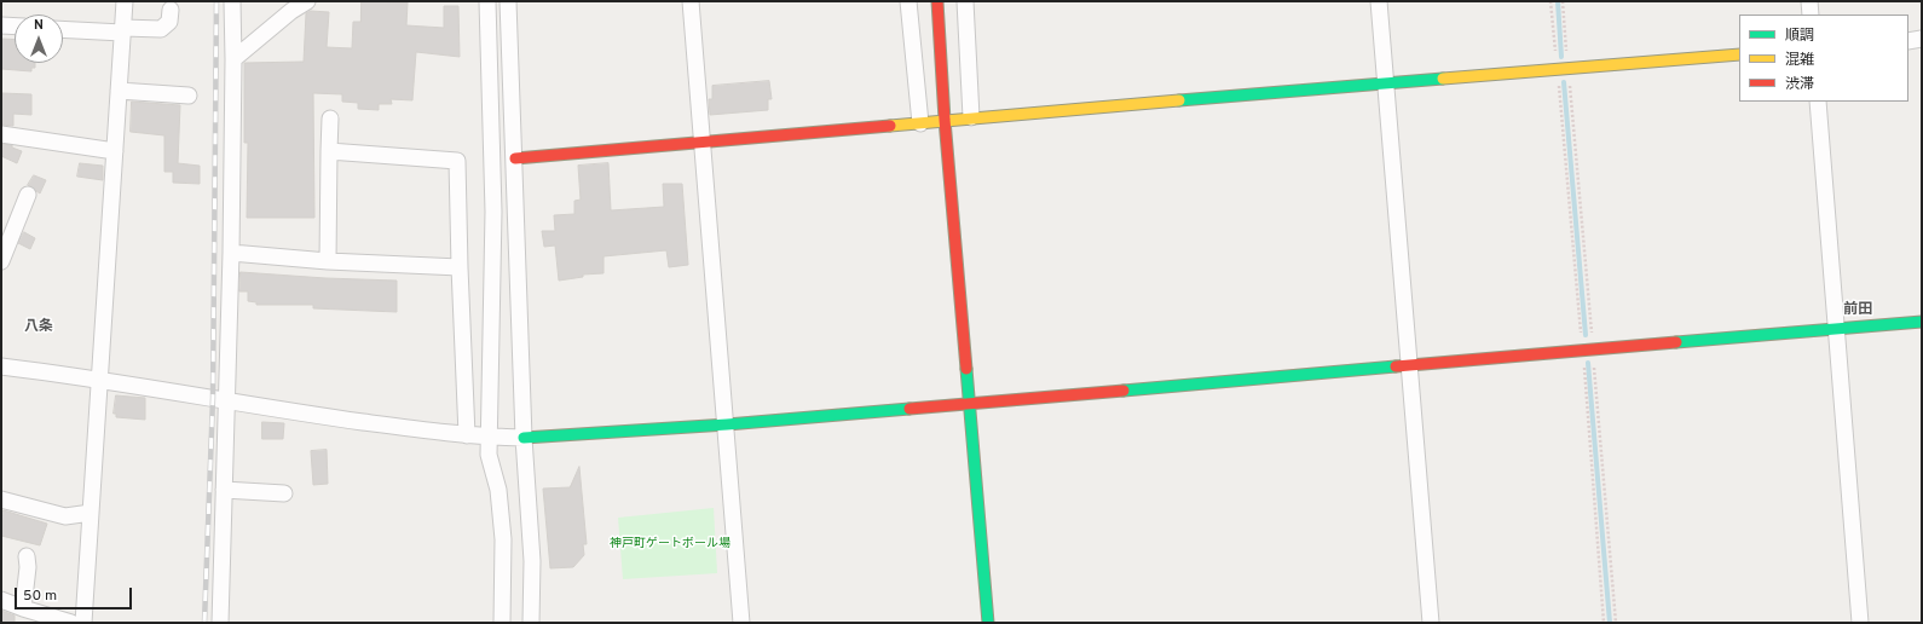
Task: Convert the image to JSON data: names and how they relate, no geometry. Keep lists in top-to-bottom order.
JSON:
{
  "districts": ["前田", "八条"],
  "parks": ["神戸町ゲートボール場"],
  "legend": ["順調", "混雑", "渋滞"],
  "scale_bar": "50 m",
  "north": "top"
}
